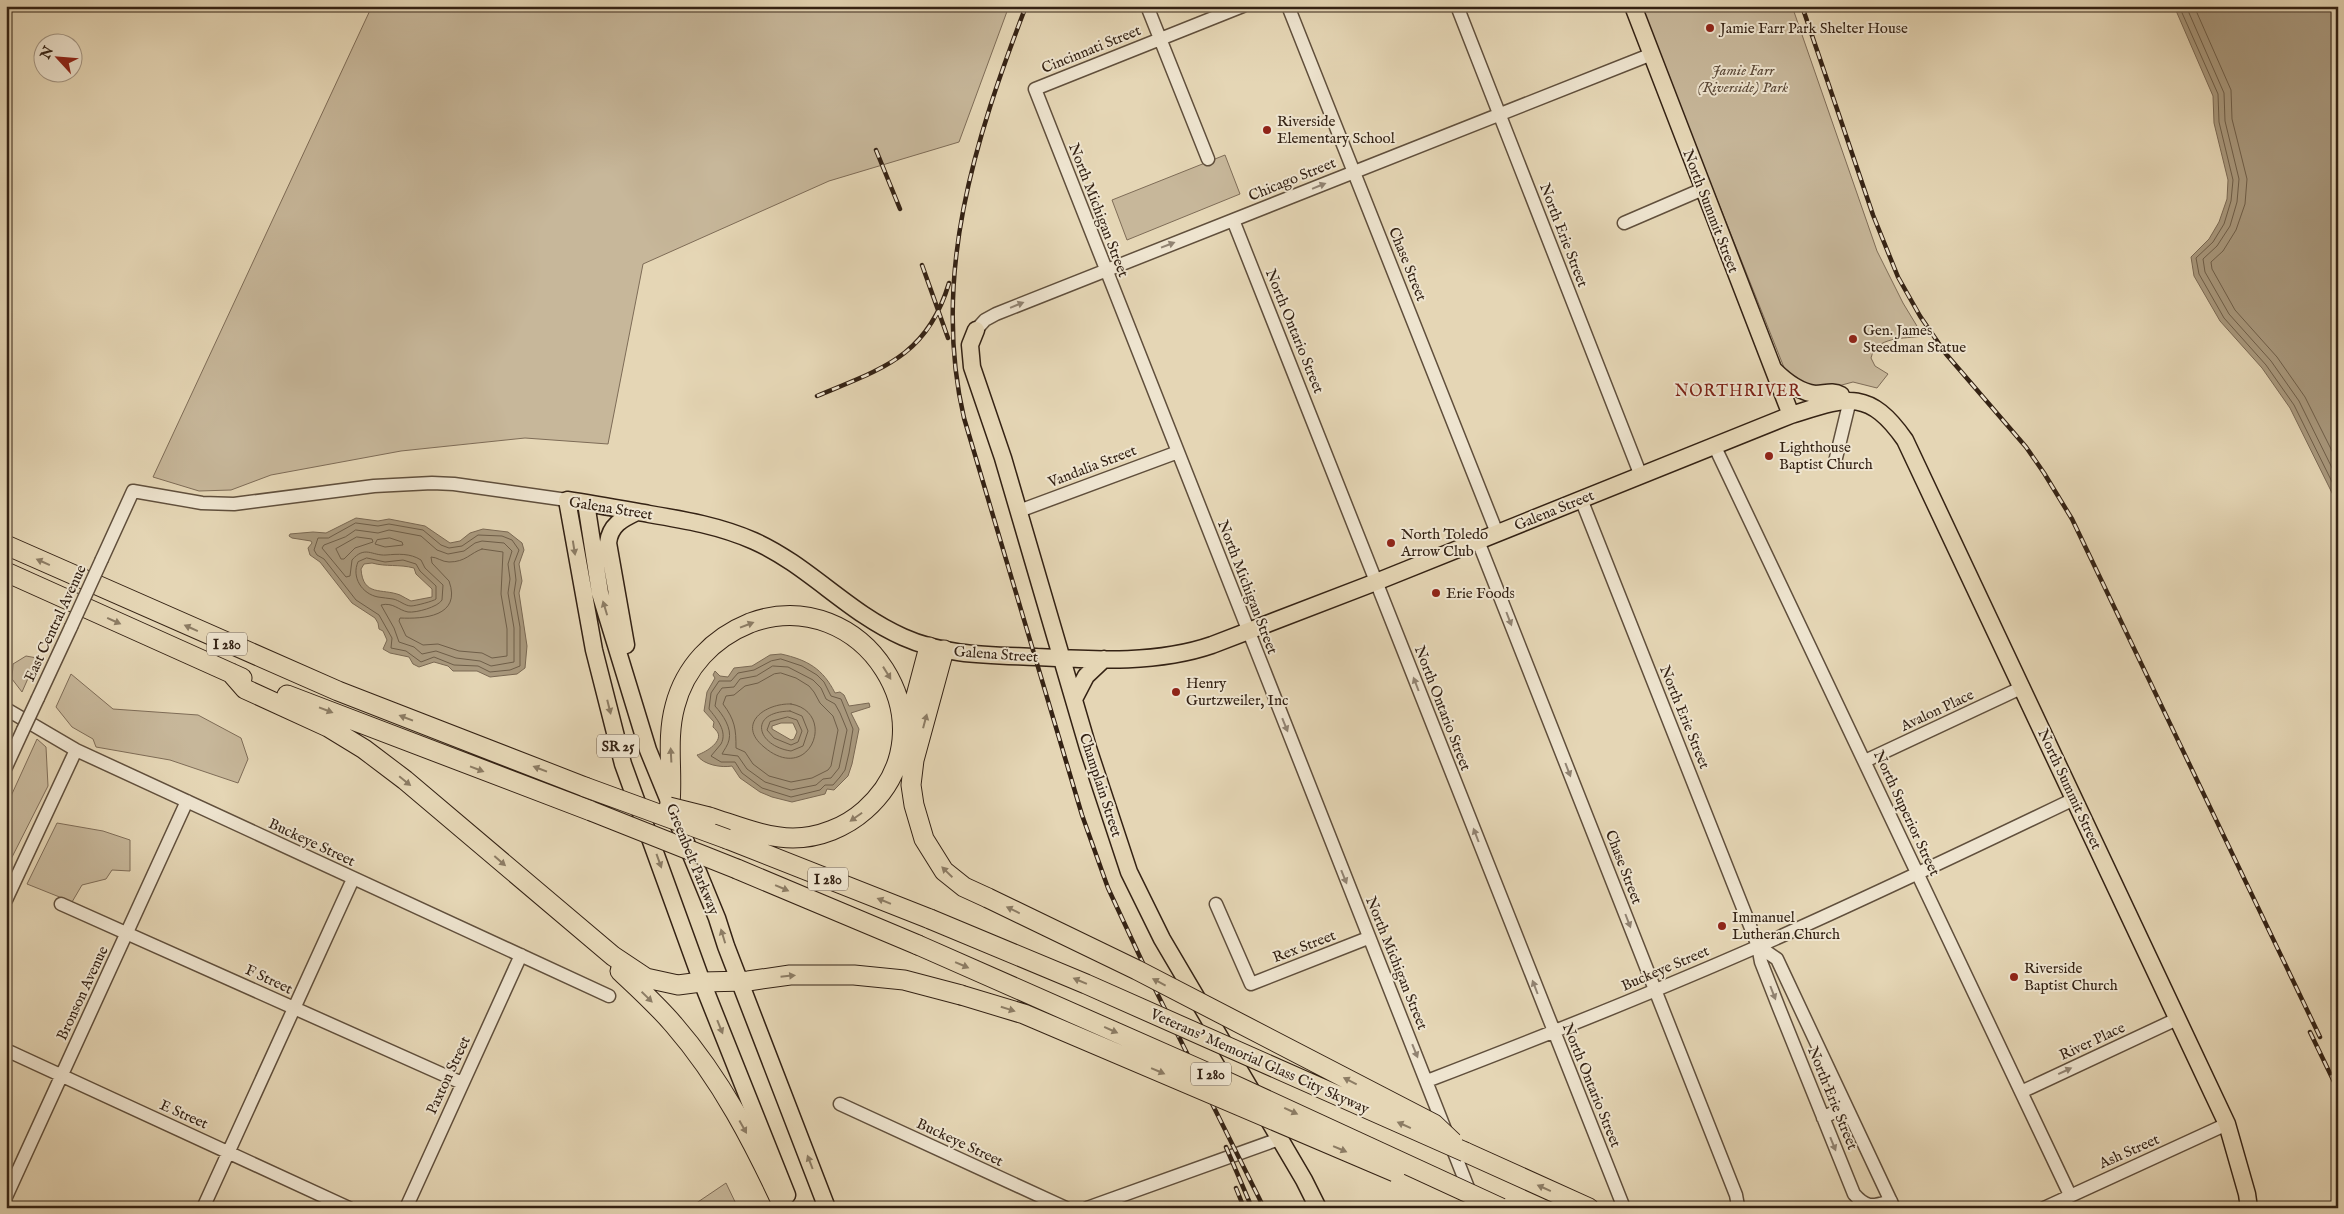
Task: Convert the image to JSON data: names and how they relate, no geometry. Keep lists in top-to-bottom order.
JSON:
{
  "streets": {
    "highway": ["I 280", "Veterans' Memorial Glass City Skyway"],
    "main road": [
      "North Summit Street",
      "Galena Street",
      "SR 25",
      "Champlain Street",
      "Greenbelt Parkway"
    ],
    "street": [
      "Cincinnati Street",
      "Chicago Street",
      "North Michigan Street",
      "North Erie Street",
      "Chase Street",
      "North Ontario Street",
      "Vandalia Street",
      "East Central Avenue",
      "Avalon Place",
      "North Superior Street",
      "Buckeye Street",
      "Rex Street",
      "F Street",
      "Bronson Avenue",
      "River Place",
      "Paxton Street",
      "E Street",
      "Ash Street"
    ]
  },
  "crossings": [
    ["Cincinnati Street", "North Michigan Street"],
    ["Chicago Street", "North Michigan Street"],
    ["Chicago Street", "North Summit Street"],
    ["Chicago Street", "North Erie Street"],
    ["Chicago Street", "Chase Street"],
    ["Chicago Street", "North Ontario Street"],
    ["Chicago Street", "Champlain Street"],
    ["North Michigan Street", "Vandalia Street"],
    ["North Michigan Street", "Galena Street"],
    ["North Michigan Street", "Buckeye Street"],
    ["North Michigan Street", "Rex Street"],
    ["North Summit Street", "Galena Street"],
    ["North Summit Street", "Avalon Place"],
    ["North Summit Street", "Buckeye Street"],
    ["North Summit Street", "River Place"],
    ["North Summit Street", "Ash Street"],
    ["North Erie Street", "Galena Street"],
    ["North Erie Street", "Buckeye Street"],
    ["Chase Street", "Galena Street"],
    ["Chase Street", "Buckeye Street"],
    ["North Ontario Street", "Galena Street"],
    ["North Ontario Street", "Buckeye Street"],
    ["Vandalia Street", "Champlain Street"],
    ["Galena Street", "East Central Avenue"],
    ["Galena Street", "Champlain Street"],
    ["Galena Street", "North Superior Street"],
    ["Galena Street", "Greenbelt Parkway"],
    ["I 280", "Veterans' Memorial Glass City Skyway"],
    ["Avalon Place", "North Superior Street"],
    ["North Superior Street", "Buckeye Street"],
    ["North Superior Street", "River Place"],
    ["North Superior Street", "Ash Street"],
    ["Buckeye Street", "Bronson Avenue"],
    ["Buckeye Street", "Paxton Street"],
    ["F Street", "Bronson Avenue"],
    ["F Street", "Paxton Street"],
    ["Bronson Avenue", "E Street"]
  ],
  "one_way": [
    "Chicago Street",
    "North Michigan Street",
    "Chase Street",
    "North Ontario Street",
    "River Place"
  ],
  "districts": ["NORTHRIVER"],
  "parks": ["Jamie Farr (Riverside) Park"],
  "places": [
    "Jamie Farr Park Shelter House",
    "Riverside Elementary School",
    "Gen. James Steedman Statue",
    "Lighthouse Baptist Church",
    "North Toledo Arrow Club",
    "Erie Foods",
    "Henry Gurtzweiler, Inc",
    "Immanuel Lutheran Church",
    "Riverside Baptist Church"
  ],
  "north": "top left"
}
